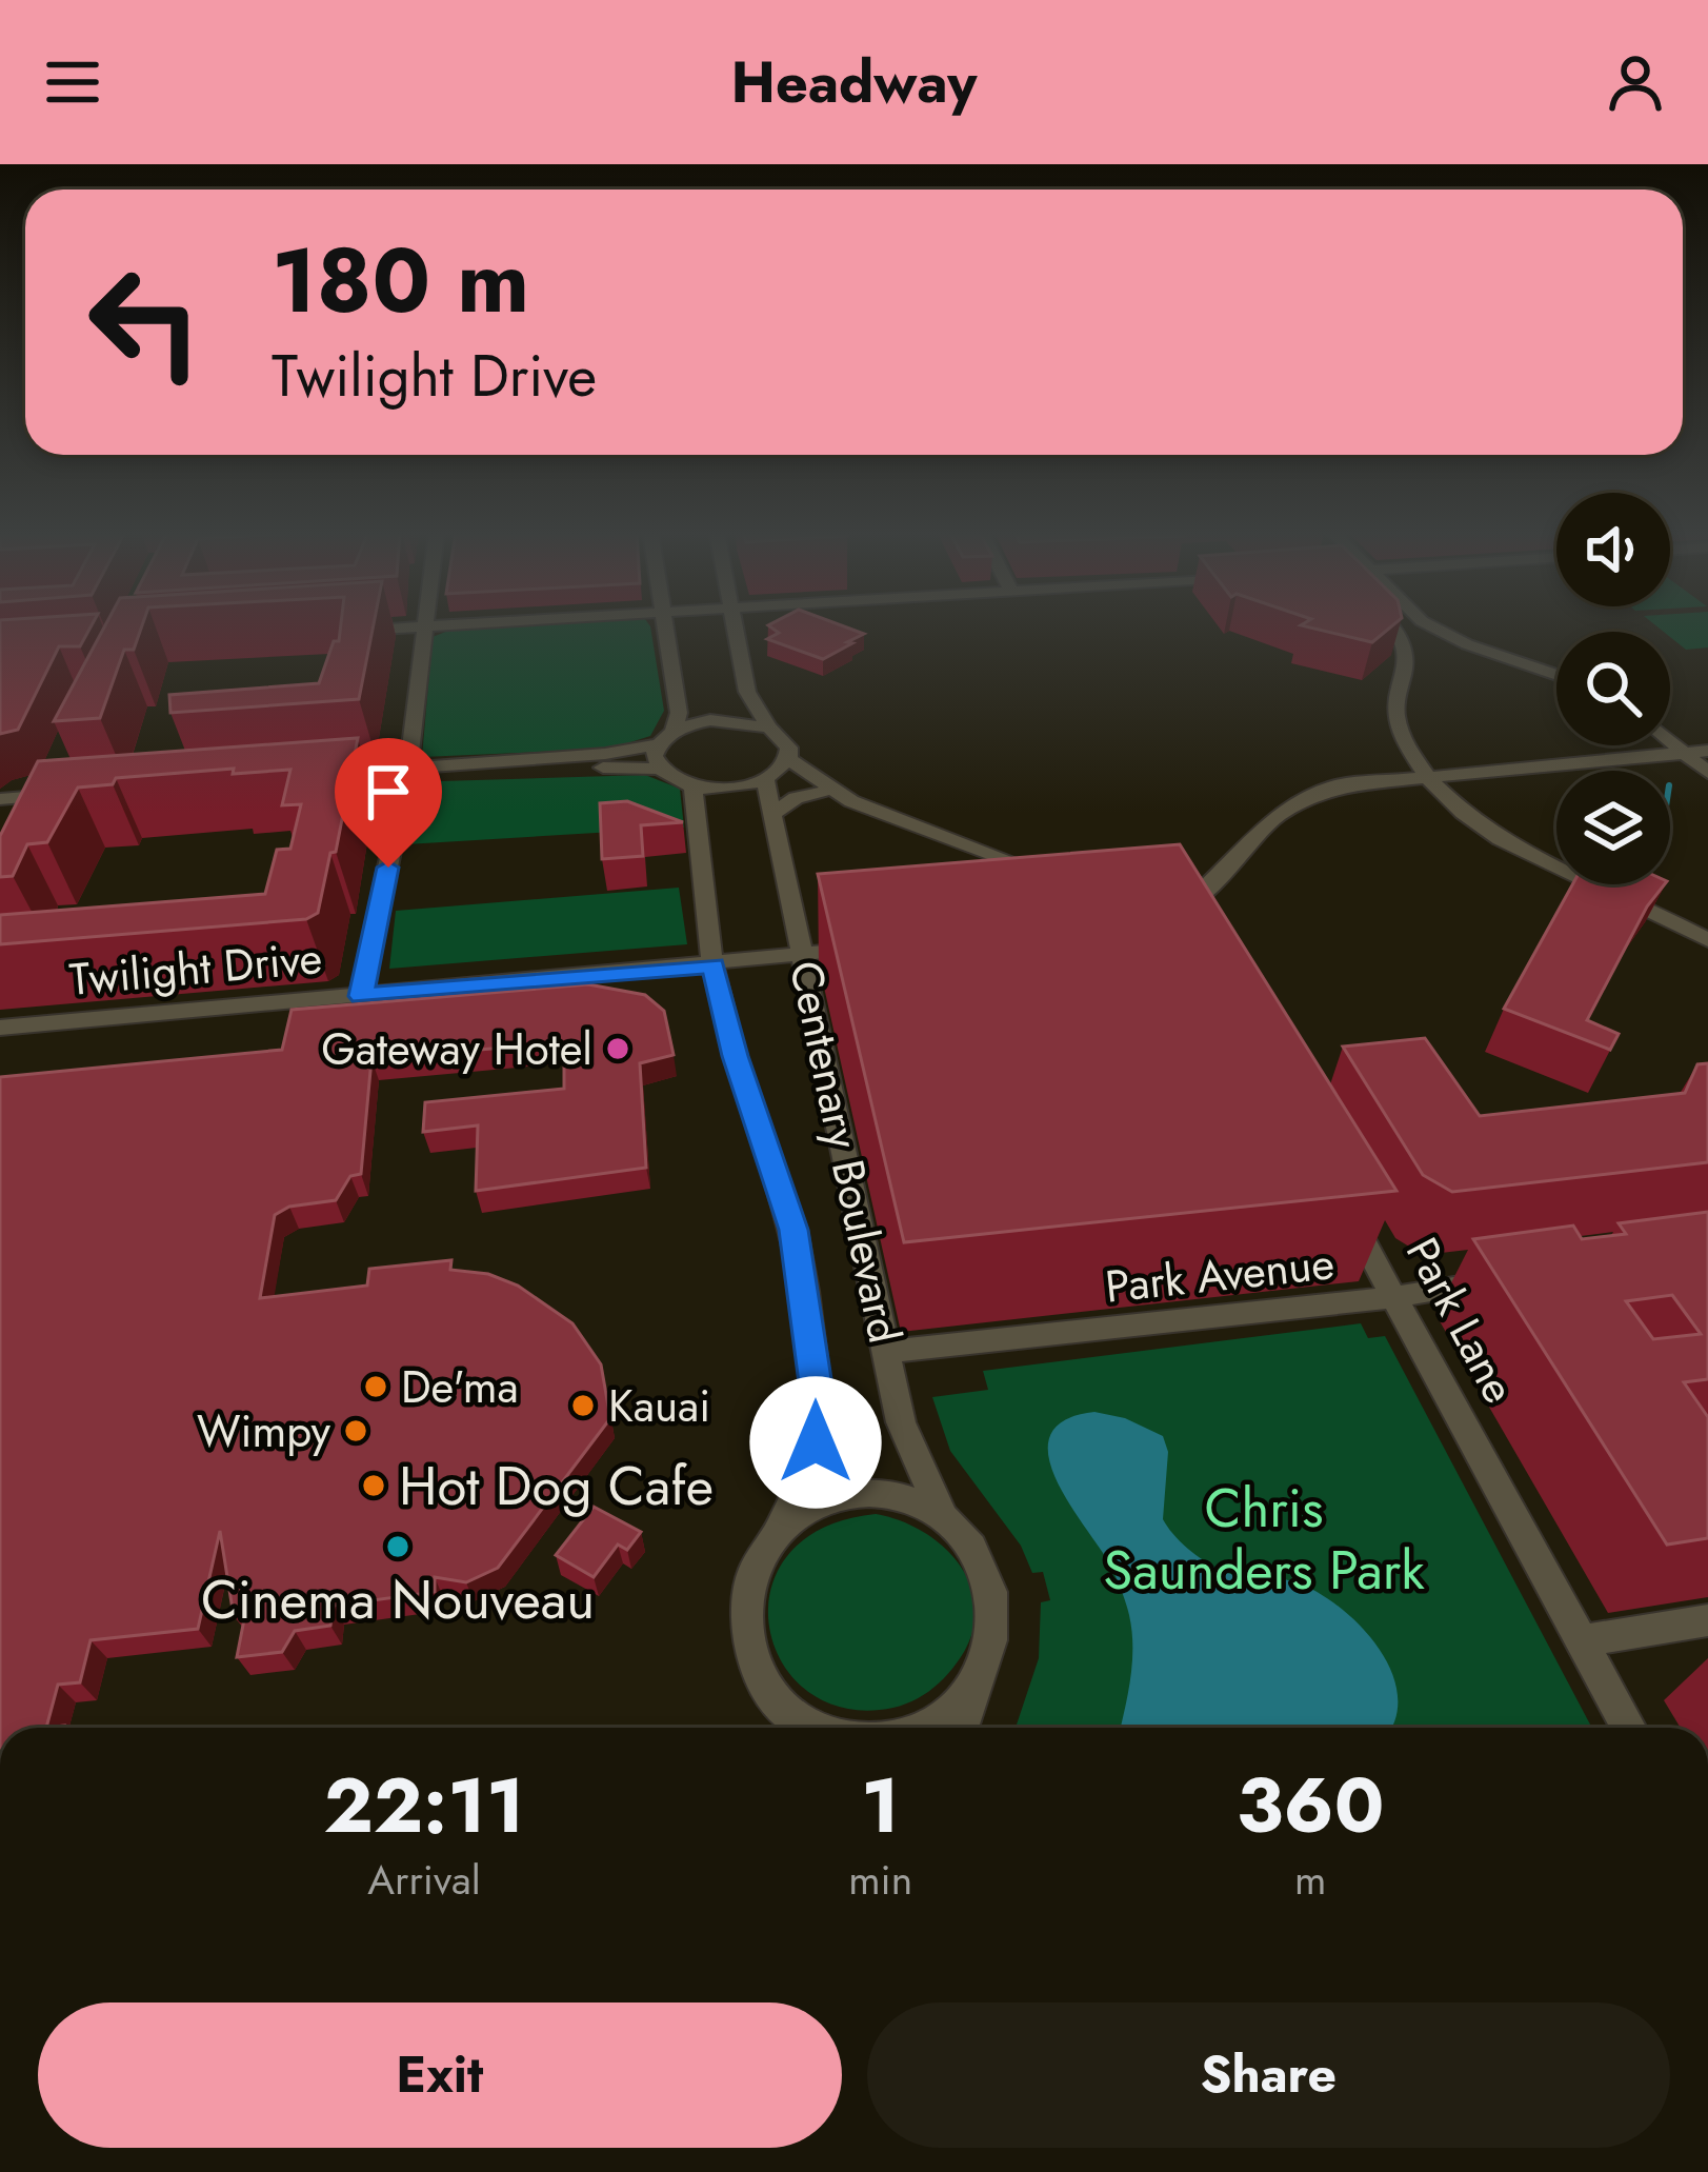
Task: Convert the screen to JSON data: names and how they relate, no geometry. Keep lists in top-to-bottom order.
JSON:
{
  "streets": {
    "street": [
      "Twilight Drive",
      "Centenary Boulevard",
      "Park Avenue",
      "Park Lane"
    ]
  },
  "crossings": [
    ["Twilight Drive", "Centenary Boulevard"],
    ["Centenary Boulevard", "Park Avenue"],
    ["Park Avenue", "Park Lane"]
  ],
  "parks": ["Chris Saunders Park"],
  "places": [
    "Gateway Hotel",
    "De'ma",
    "Kauai",
    "Wimpy",
    "Hot Dog Cafe",
    "Cinema Nouveau"
  ],
  "page": {
    "header": "Headway",
    "turn": ["180 m", "Twilight Drive"],
    "eta": [
      "22:11",
      "Arrival",
      "1",
      "min",
      "360",
      "m"
    ],
    "buttons": ["Exit", "Share"]
  }
}
